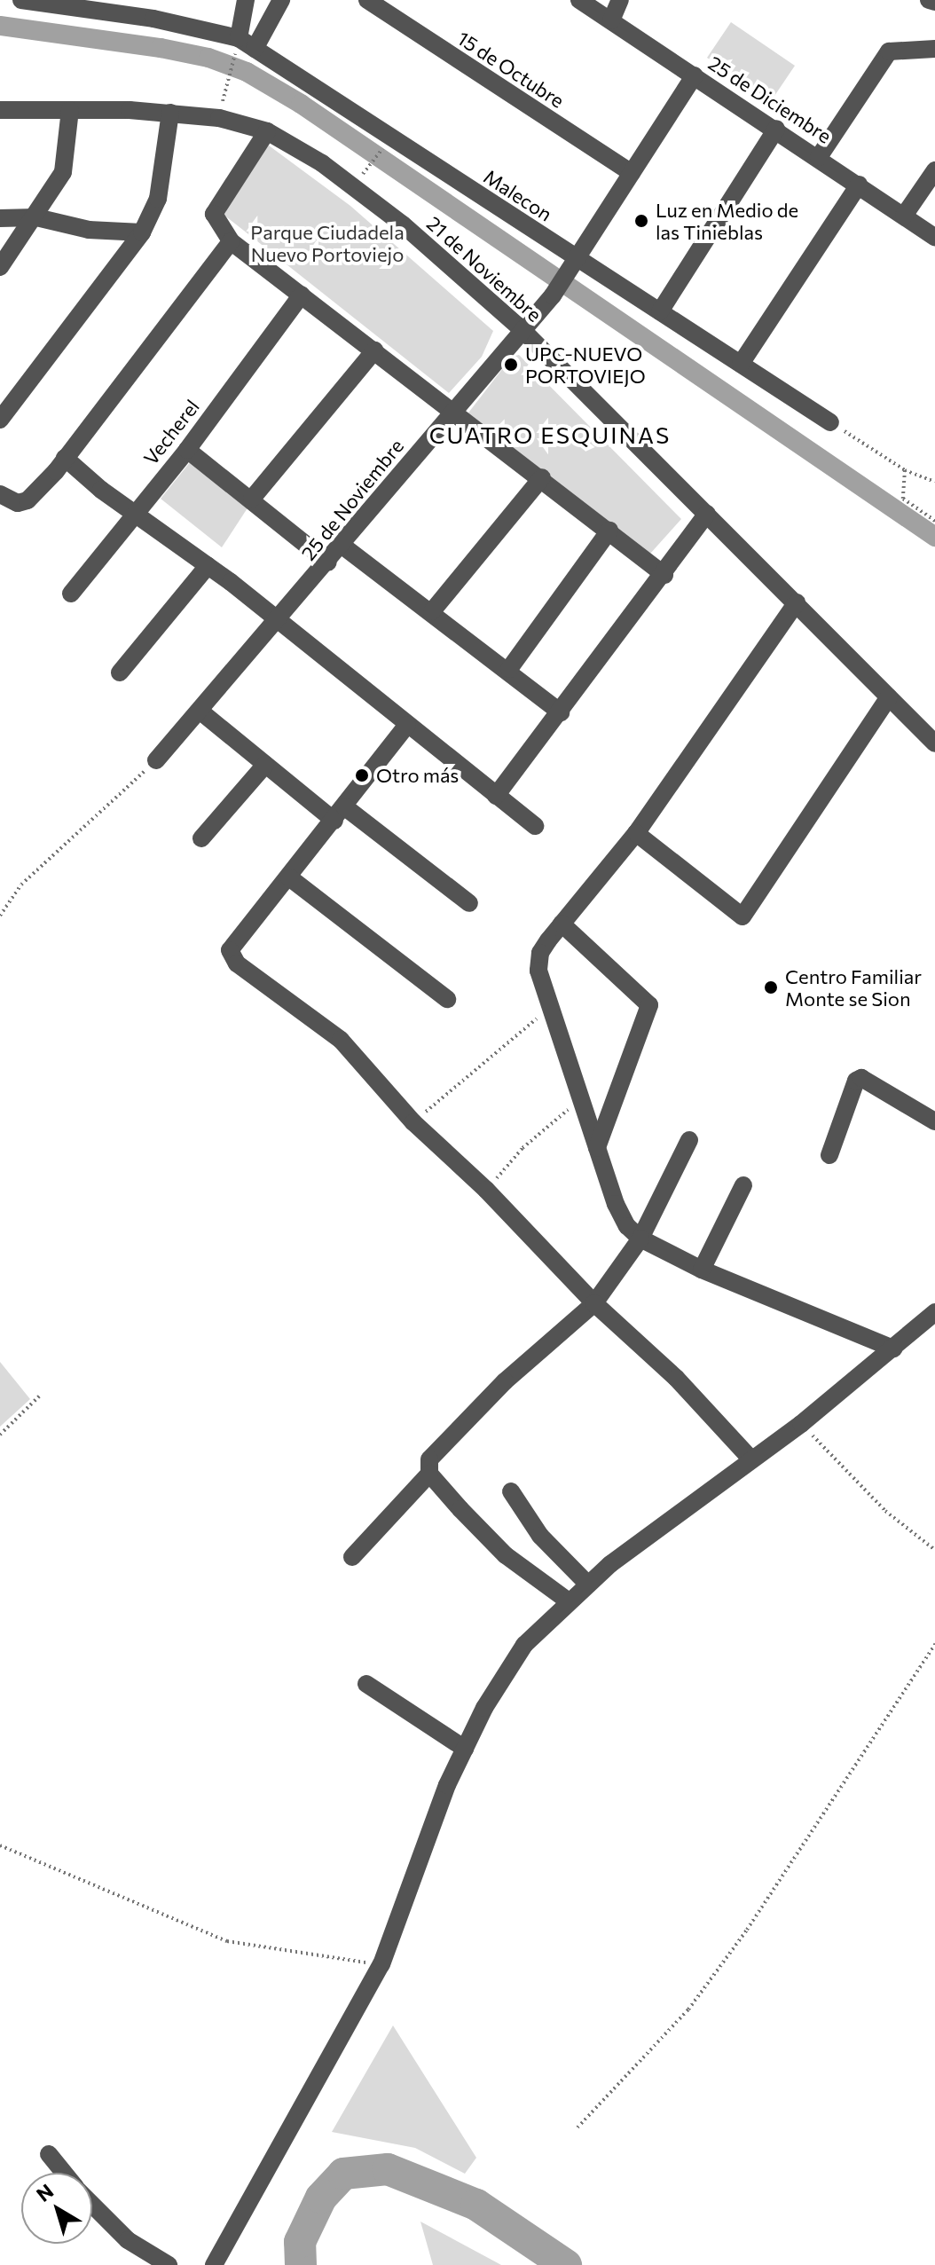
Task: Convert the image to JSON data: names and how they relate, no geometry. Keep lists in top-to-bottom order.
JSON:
{
  "streets": {
    "street": [
      "15 de Octubre",
      "25 de Diciembre",
      "Malecon",
      "21 de Noviembre",
      "Vecherel",
      "25 de Noviembre"
    ]
  },
  "crossings": [
    ["15 de Octubre", "25 de Noviembre"],
    ["25 de Diciembre", "25 de Noviembre"],
    ["Malecon", "25 de Noviembre"],
    ["21 de Noviembre", "25 de Noviembre"]
  ],
  "districts": ["CUATRO ESQUINAS"],
  "parks": ["Parque Ciudadela Nuevo Portoviejo"],
  "places": [
    "Luz en Medio de las Tinieblas",
    "UPC-NUEVO PORTOVIEJO",
    "Otro más",
    "Centro Familiar Monte se Sion"
  ],
  "north": "top left"
}
